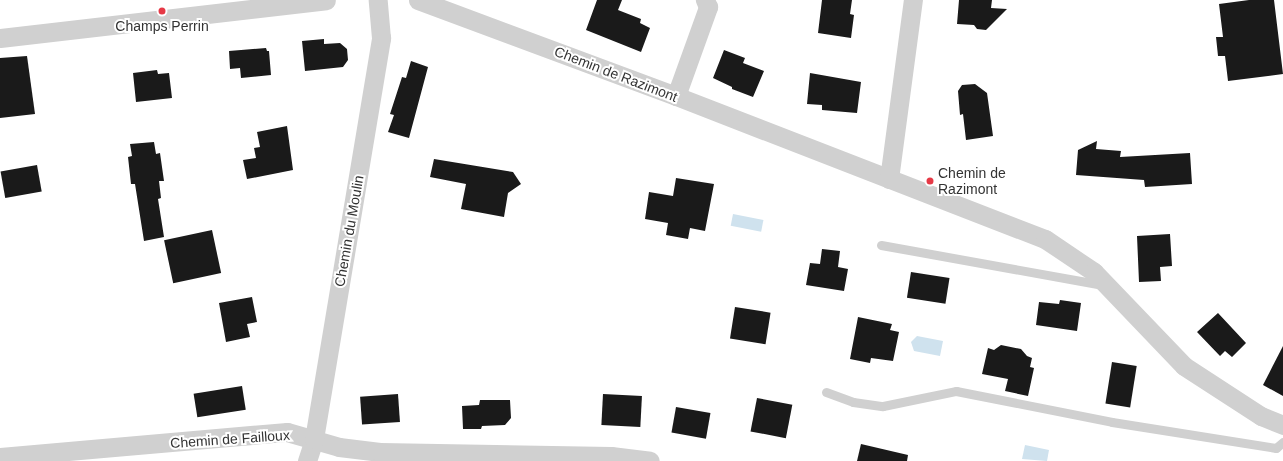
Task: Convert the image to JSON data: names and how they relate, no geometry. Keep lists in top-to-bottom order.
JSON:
{
  "streets": {
    "street": ["Chemin de Razimont", "Chemin du Moulin", "Chemin de Failloux"]
  },
  "crossings": [
    ["Chemin du Moulin", "Chemin de Failloux"]
  ],
  "places": ["Champs Perrin", "Chemin de Razimont"]
}
